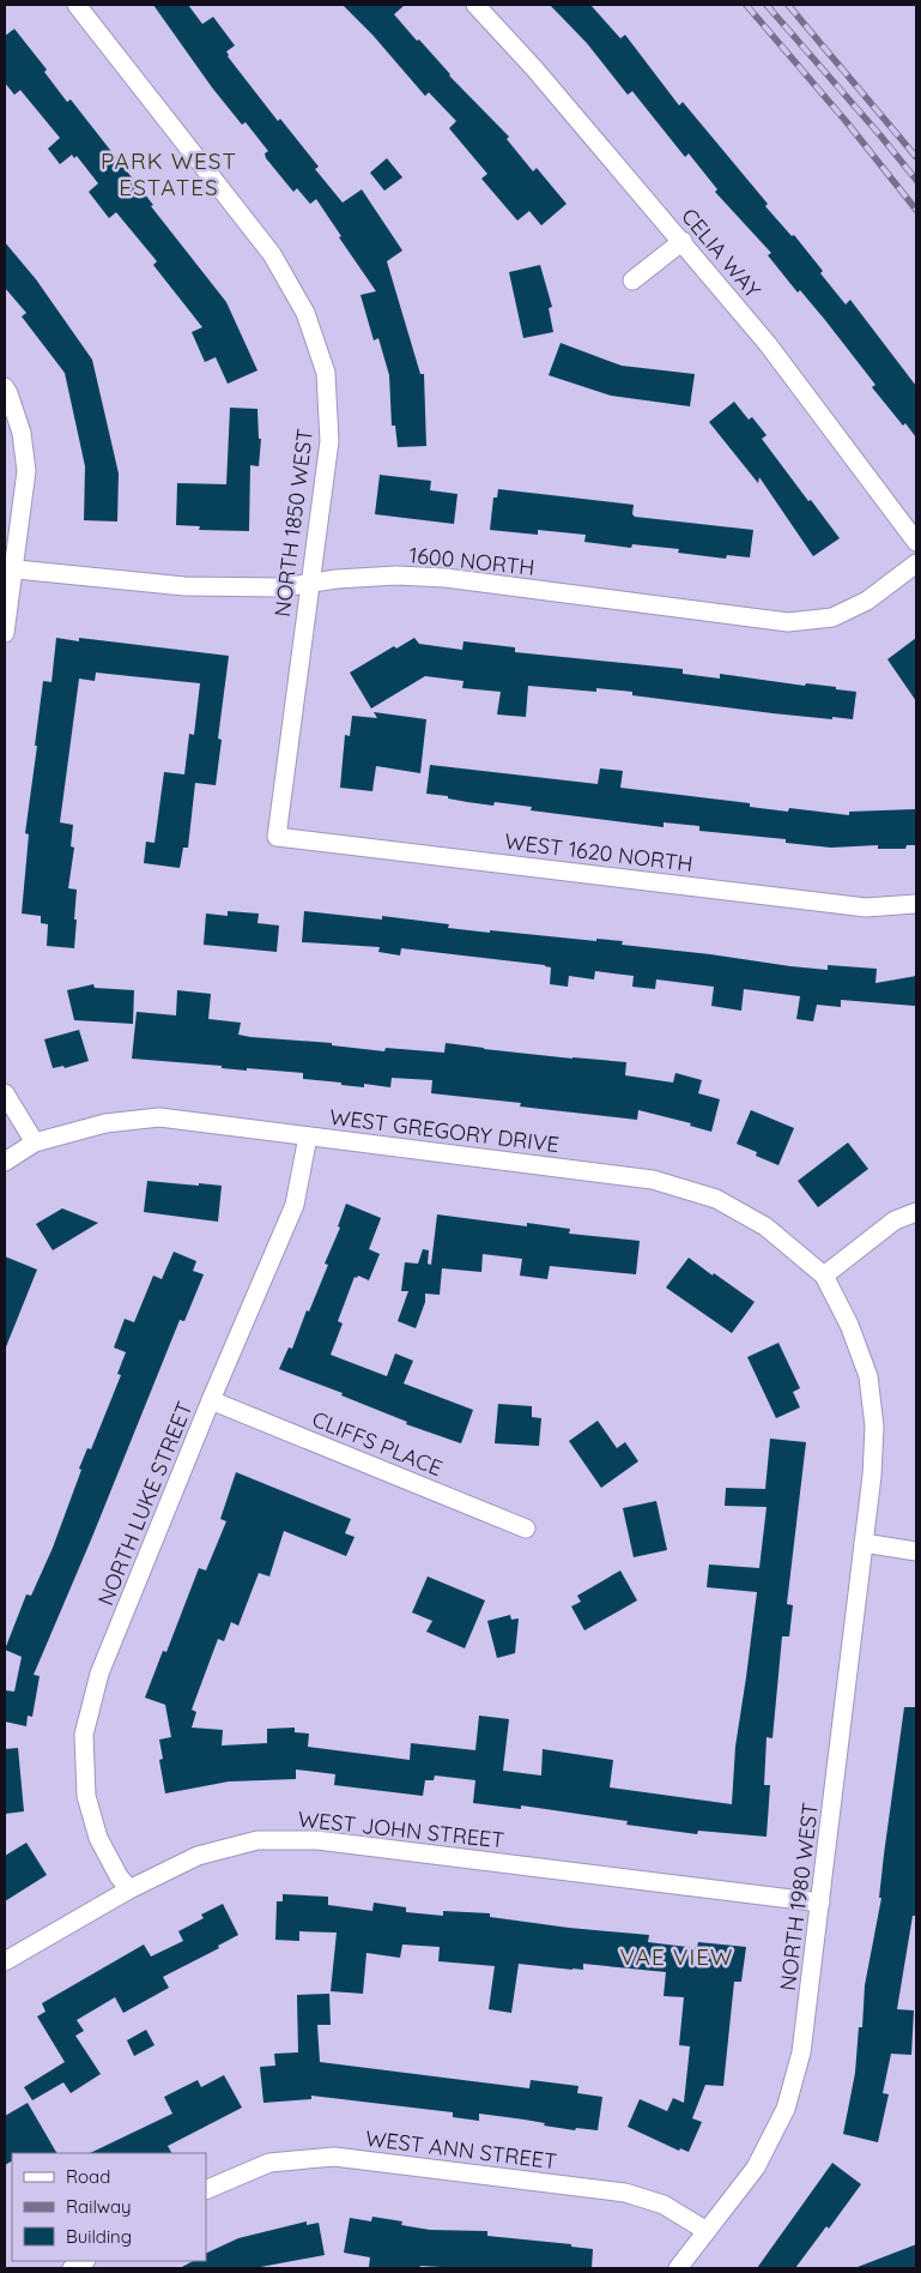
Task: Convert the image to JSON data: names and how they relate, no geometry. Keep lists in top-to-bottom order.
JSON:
{
  "streets": {
    "street": [
      "CELIA WAY",
      "NORTH 1850 WEST",
      "1600 NORTH",
      "WEST 1620 NORTH",
      "WEST GREGORY DRIVE",
      "CLIFFS PLACE",
      "NORTH LUKE STREET",
      "WEST JOHN STREET",
      "NORTH 1980 WEST",
      "WEST ANN STREET"
    ]
  },
  "crossings": [
    ["NORTH 1850 WEST", "1600 NORTH"],
    ["NORTH 1850 WEST", "WEST 1620 NORTH"],
    ["WEST GREGORY DRIVE", "NORTH LUKE STREET"],
    ["WEST GREGORY DRIVE", "NORTH 1980 WEST"],
    ["CLIFFS PLACE", "NORTH LUKE STREET"],
    ["NORTH LUKE STREET", "WEST JOHN STREET"],
    ["WEST JOHN STREET", "NORTH 1980 WEST"],
    ["NORTH 1980 WEST", "WEST ANN STREET"]
  ],
  "districts": ["PARK WEST ESTATES", "VAE VIEW"],
  "legend": ["Road", "Railway", "Building"]
}
